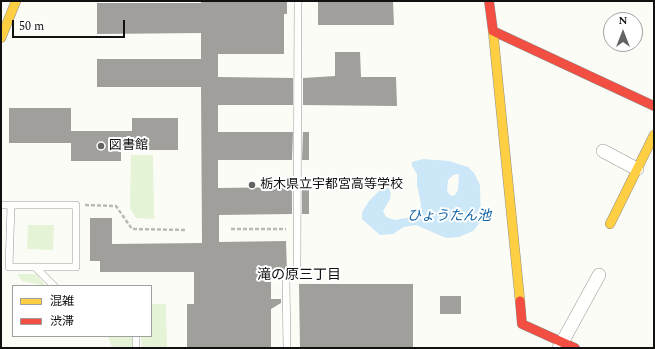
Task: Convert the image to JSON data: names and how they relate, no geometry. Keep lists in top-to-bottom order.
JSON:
{
  "districts": ["滝の原三丁目"],
  "water": ["ひょうたん池"],
  "places": ["図書館", "栃木県立宇都宮高等学校"],
  "legend": ["混雑", "渋滞"],
  "scale_bar": "50 m",
  "north": "top"
}
